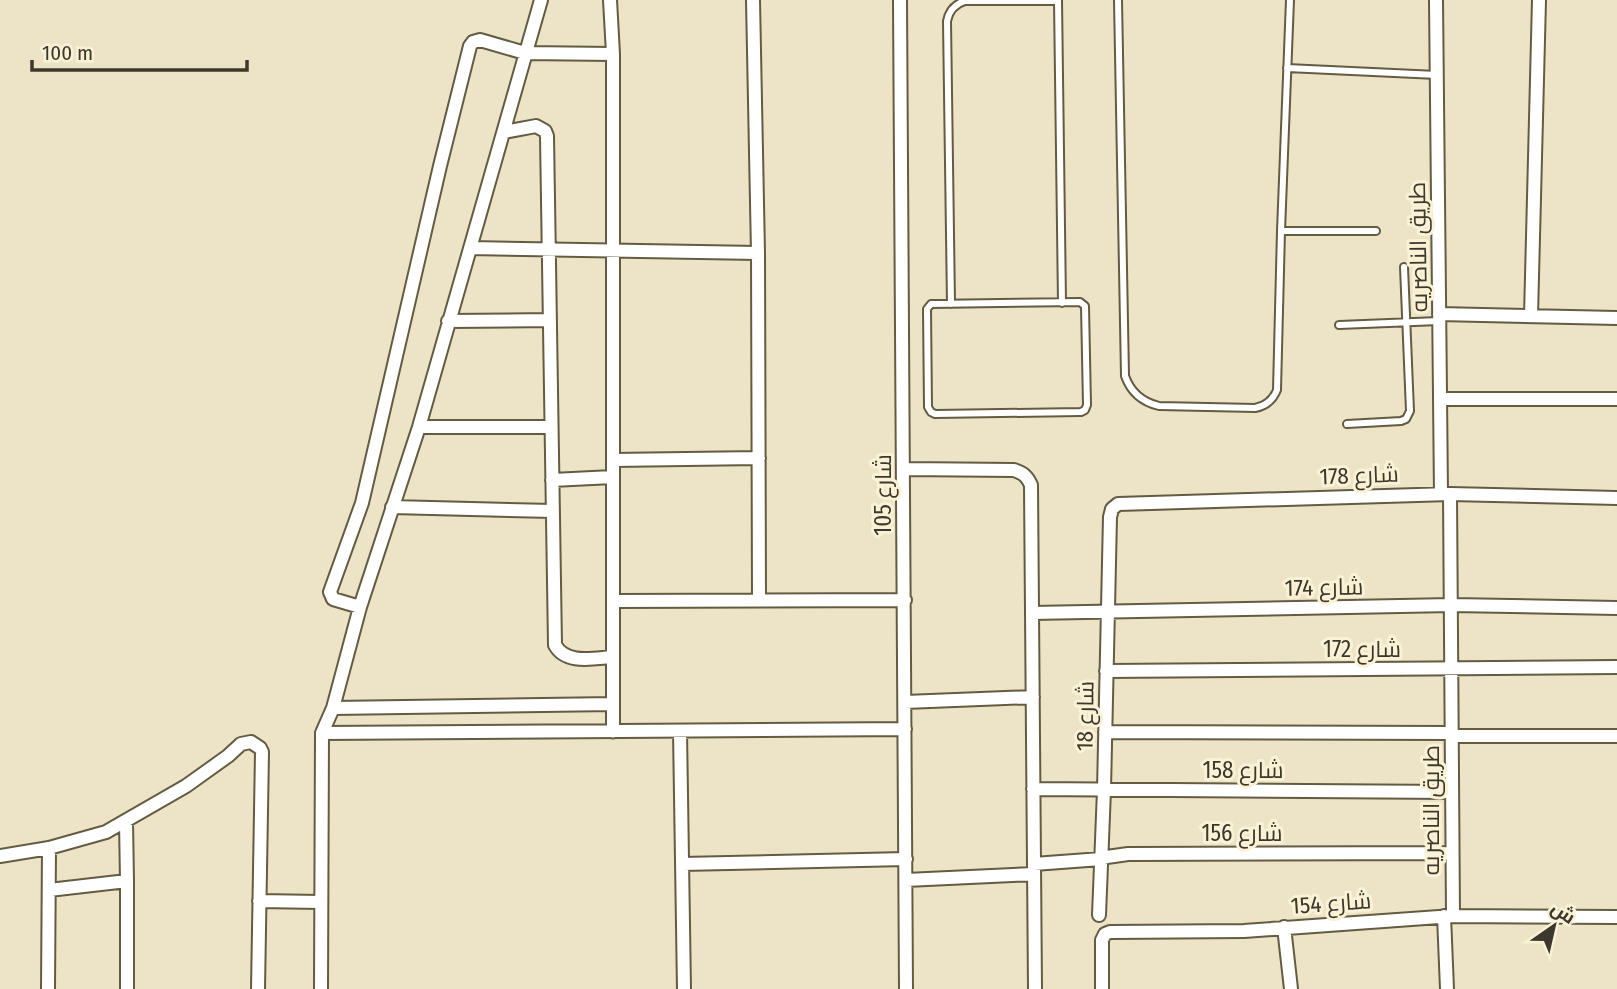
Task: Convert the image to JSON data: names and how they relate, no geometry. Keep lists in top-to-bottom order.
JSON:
{
  "streets": {
    "street": [
      "طريق الناصريه",
      "شارع 178",
      "شارع 105",
      "شارع 174",
      "شارع 172",
      "شارع 18",
      "شارع 158",
      "شارع 156",
      "شارع 154"
    ]
  },
  "crossings": [
    ["طريق الناصريه", "شارع 178"],
    ["طريق الناصريه", "شارع 174"],
    ["طريق الناصريه", "شارع 172"],
    ["طريق الناصريه", "شارع 158"],
    ["طريق الناصريه", "شارع 156"],
    ["طريق الناصريه", "شارع 154"],
    ["شارع 178", "شارع 18"],
    ["شارع 105", "شارع 156"],
    ["شارع 174", "شارع 18"],
    ["شارع 172", "شارع 18"],
    ["شارع 18", "شارع 158"],
    ["شارع 18", "شارع 156"]
  ],
  "scale_bar": "100 m",
  "north": "top right"
}
